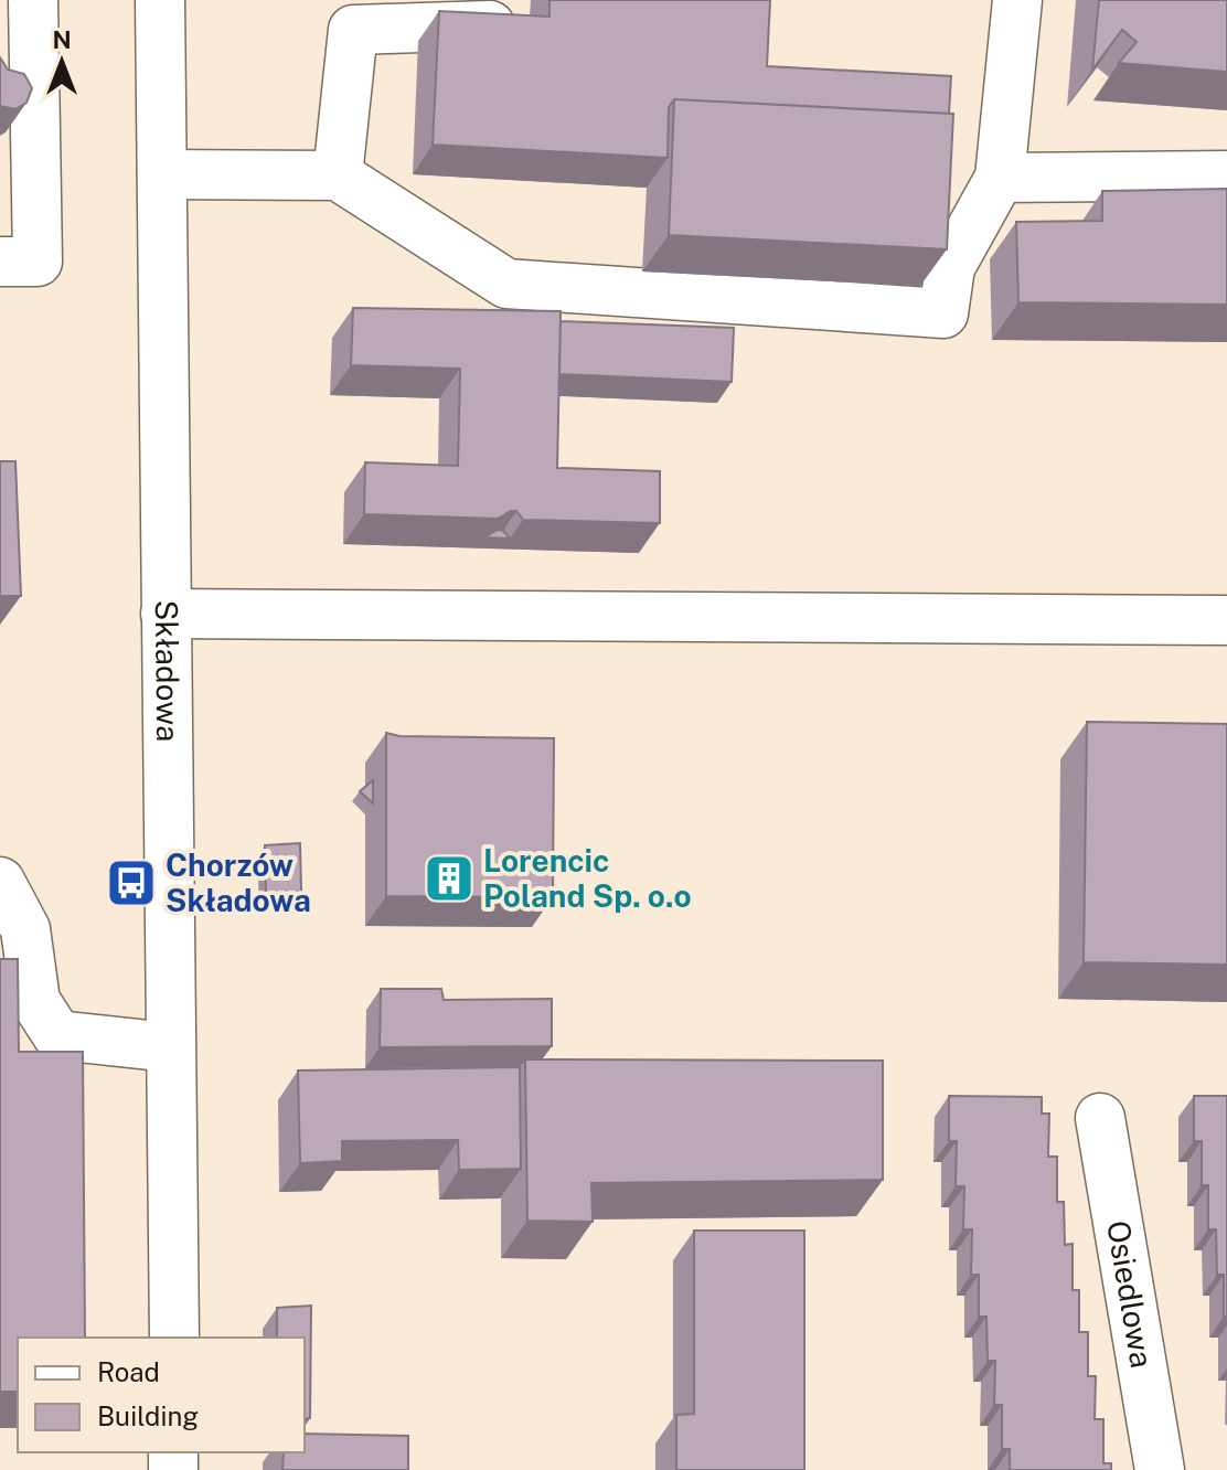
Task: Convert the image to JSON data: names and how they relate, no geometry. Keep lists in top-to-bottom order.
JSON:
{
  "streets": {
    "street": ["Składowa", "Osiedlowa"]
  },
  "places": {
    "building": ["Lorencic Poland Sp. o.o"],
    "bus stop": ["Chorzów Składowa"]
  },
  "legend": ["Road", "Building"],
  "north": "top"
}
